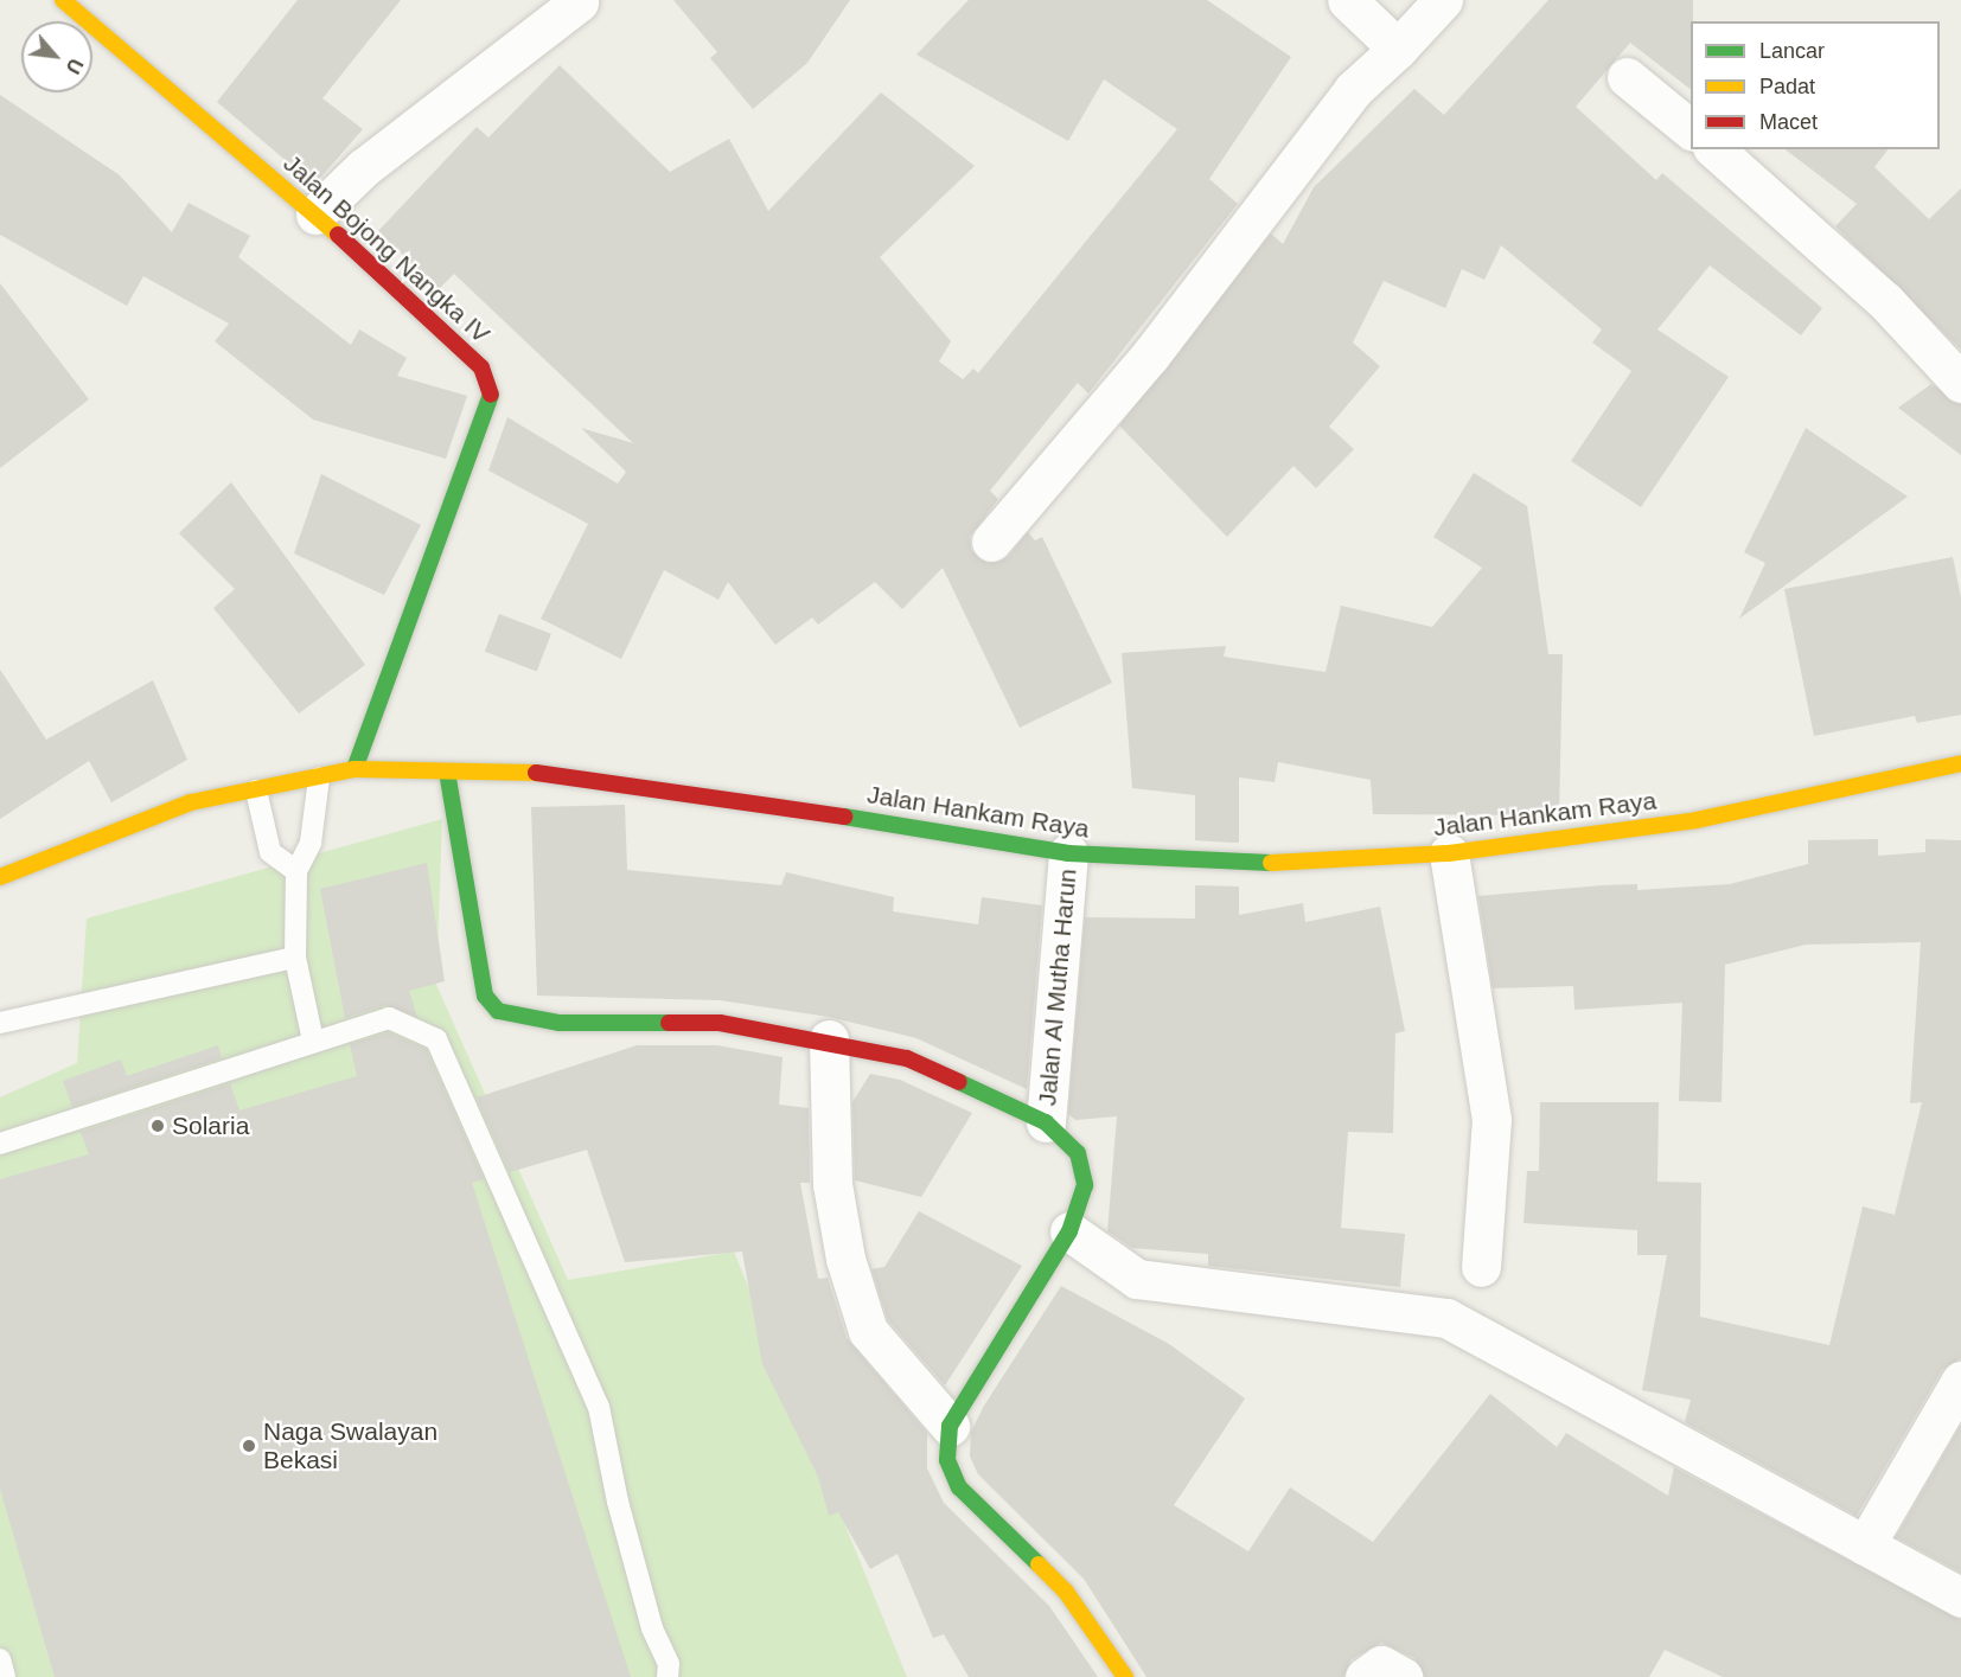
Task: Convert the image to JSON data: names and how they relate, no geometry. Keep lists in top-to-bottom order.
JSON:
{
  "streets": {
    "street": ["Jalan Bojong Nangka IV", "Jalan Hankam Raya", "Jalan Al Mutha Harun"]
  },
  "crossings": [
    ["Jalan Bojong Nangka IV", "Jalan Hankam Raya"],
    ["Jalan Hankam Raya", "Jalan Al Mutha Harun"]
  ],
  "places": ["Solaria", "Naga Swalayan Bekasi"],
  "legend": ["Lancar", "Padat", "Macet"],
  "north": "bottom right"
}
